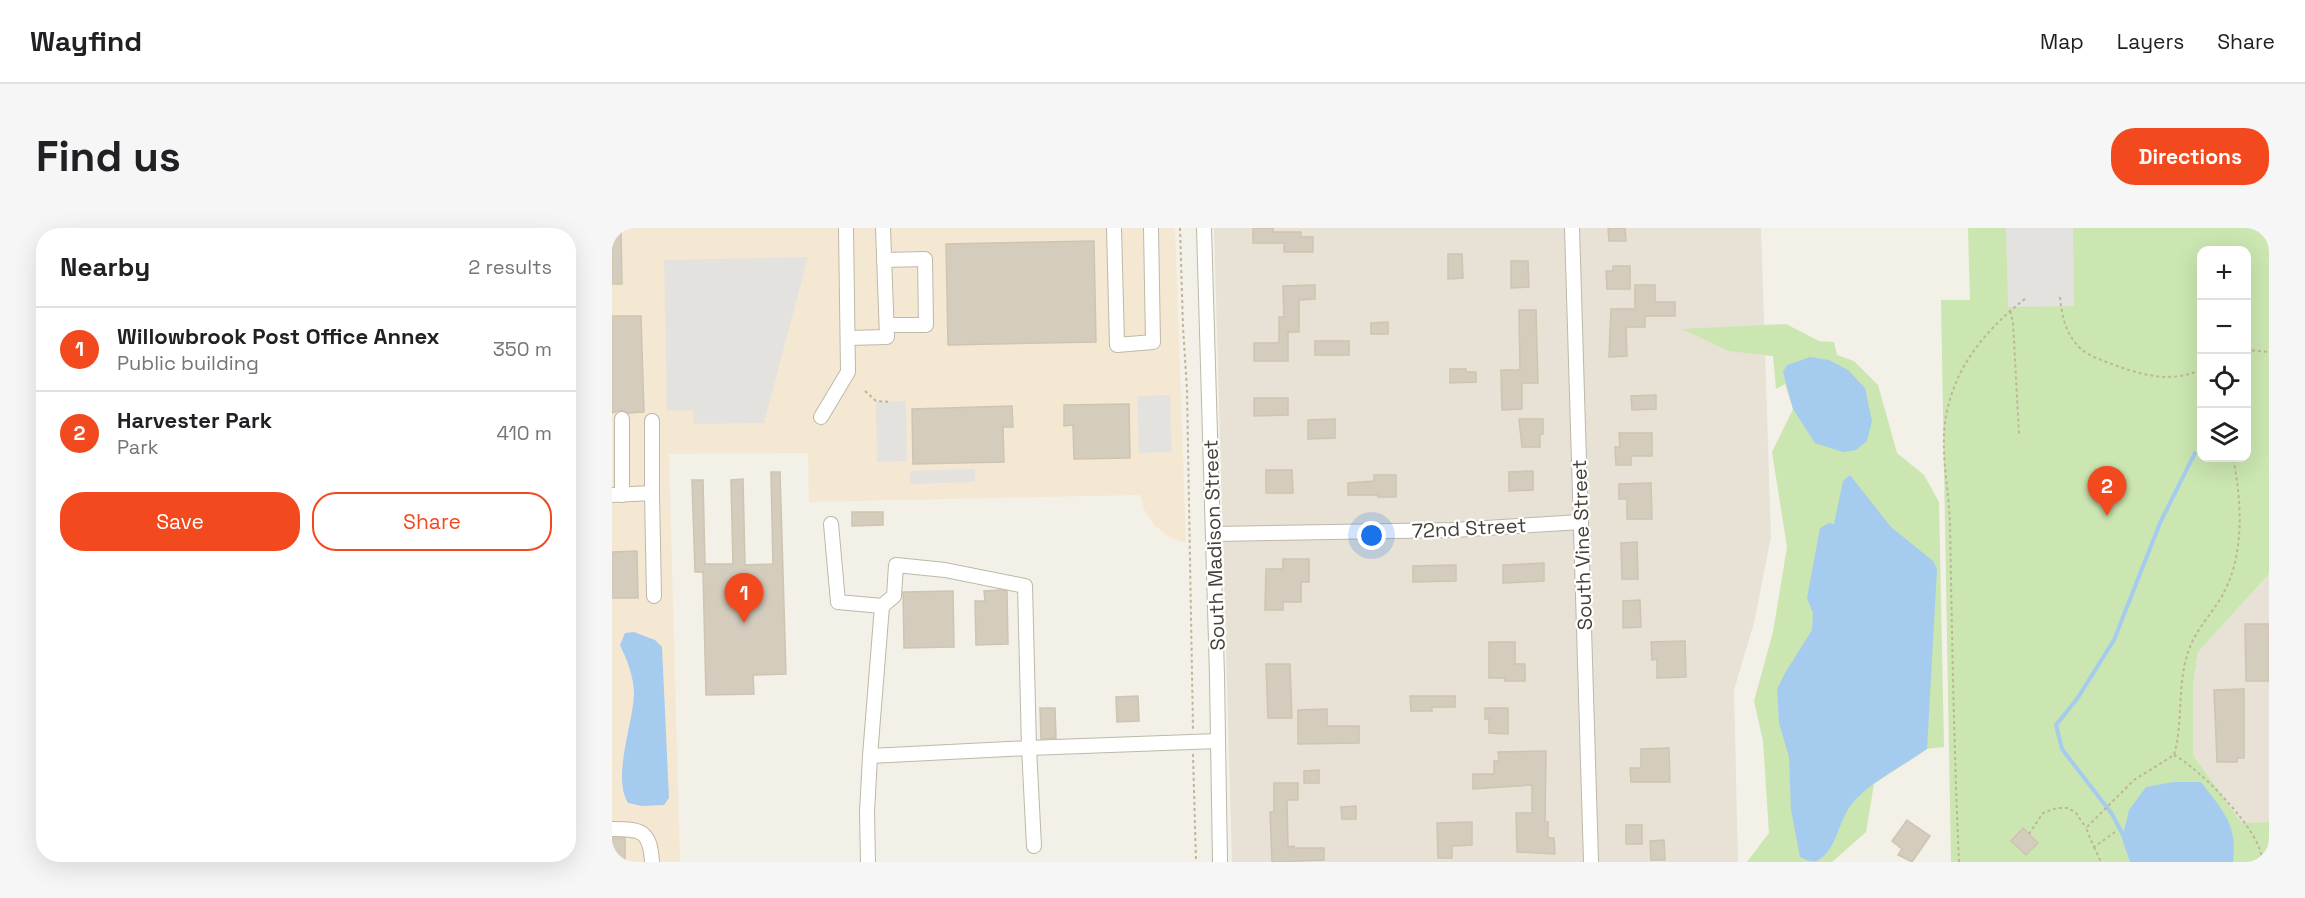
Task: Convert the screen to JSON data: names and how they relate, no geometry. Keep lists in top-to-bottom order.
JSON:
{
  "streets": {
    "street": ["72nd Street", "South Madison Street", "South Vine Street"]
  },
  "crossings": [
    ["72nd Street", "South Madison Street"],
    ["72nd Street", "South Vine Street"]
  ],
  "page": {
    "header": "Wayfind",
    "nav": ["Map", "Layers", "Share"],
    "buttons": [
      "Directions",
      ["Save", "Share"]
    ],
    "title": "Find us",
    "heading": ["Nearby", "2 results"],
    "map_buttons": ["+", "−"],
    "list": [
      {
        "mark": "1",
        "name": "Willowbrook Post Office Annex",
        "note": "Public building",
        "value": "350 m"
      },
      {
        "mark": "2",
        "name": "Harvester Park",
        "note": "Park",
        "value": "410 m"
      }
    ],
    "pins": ["2", "1"]
  }
}
